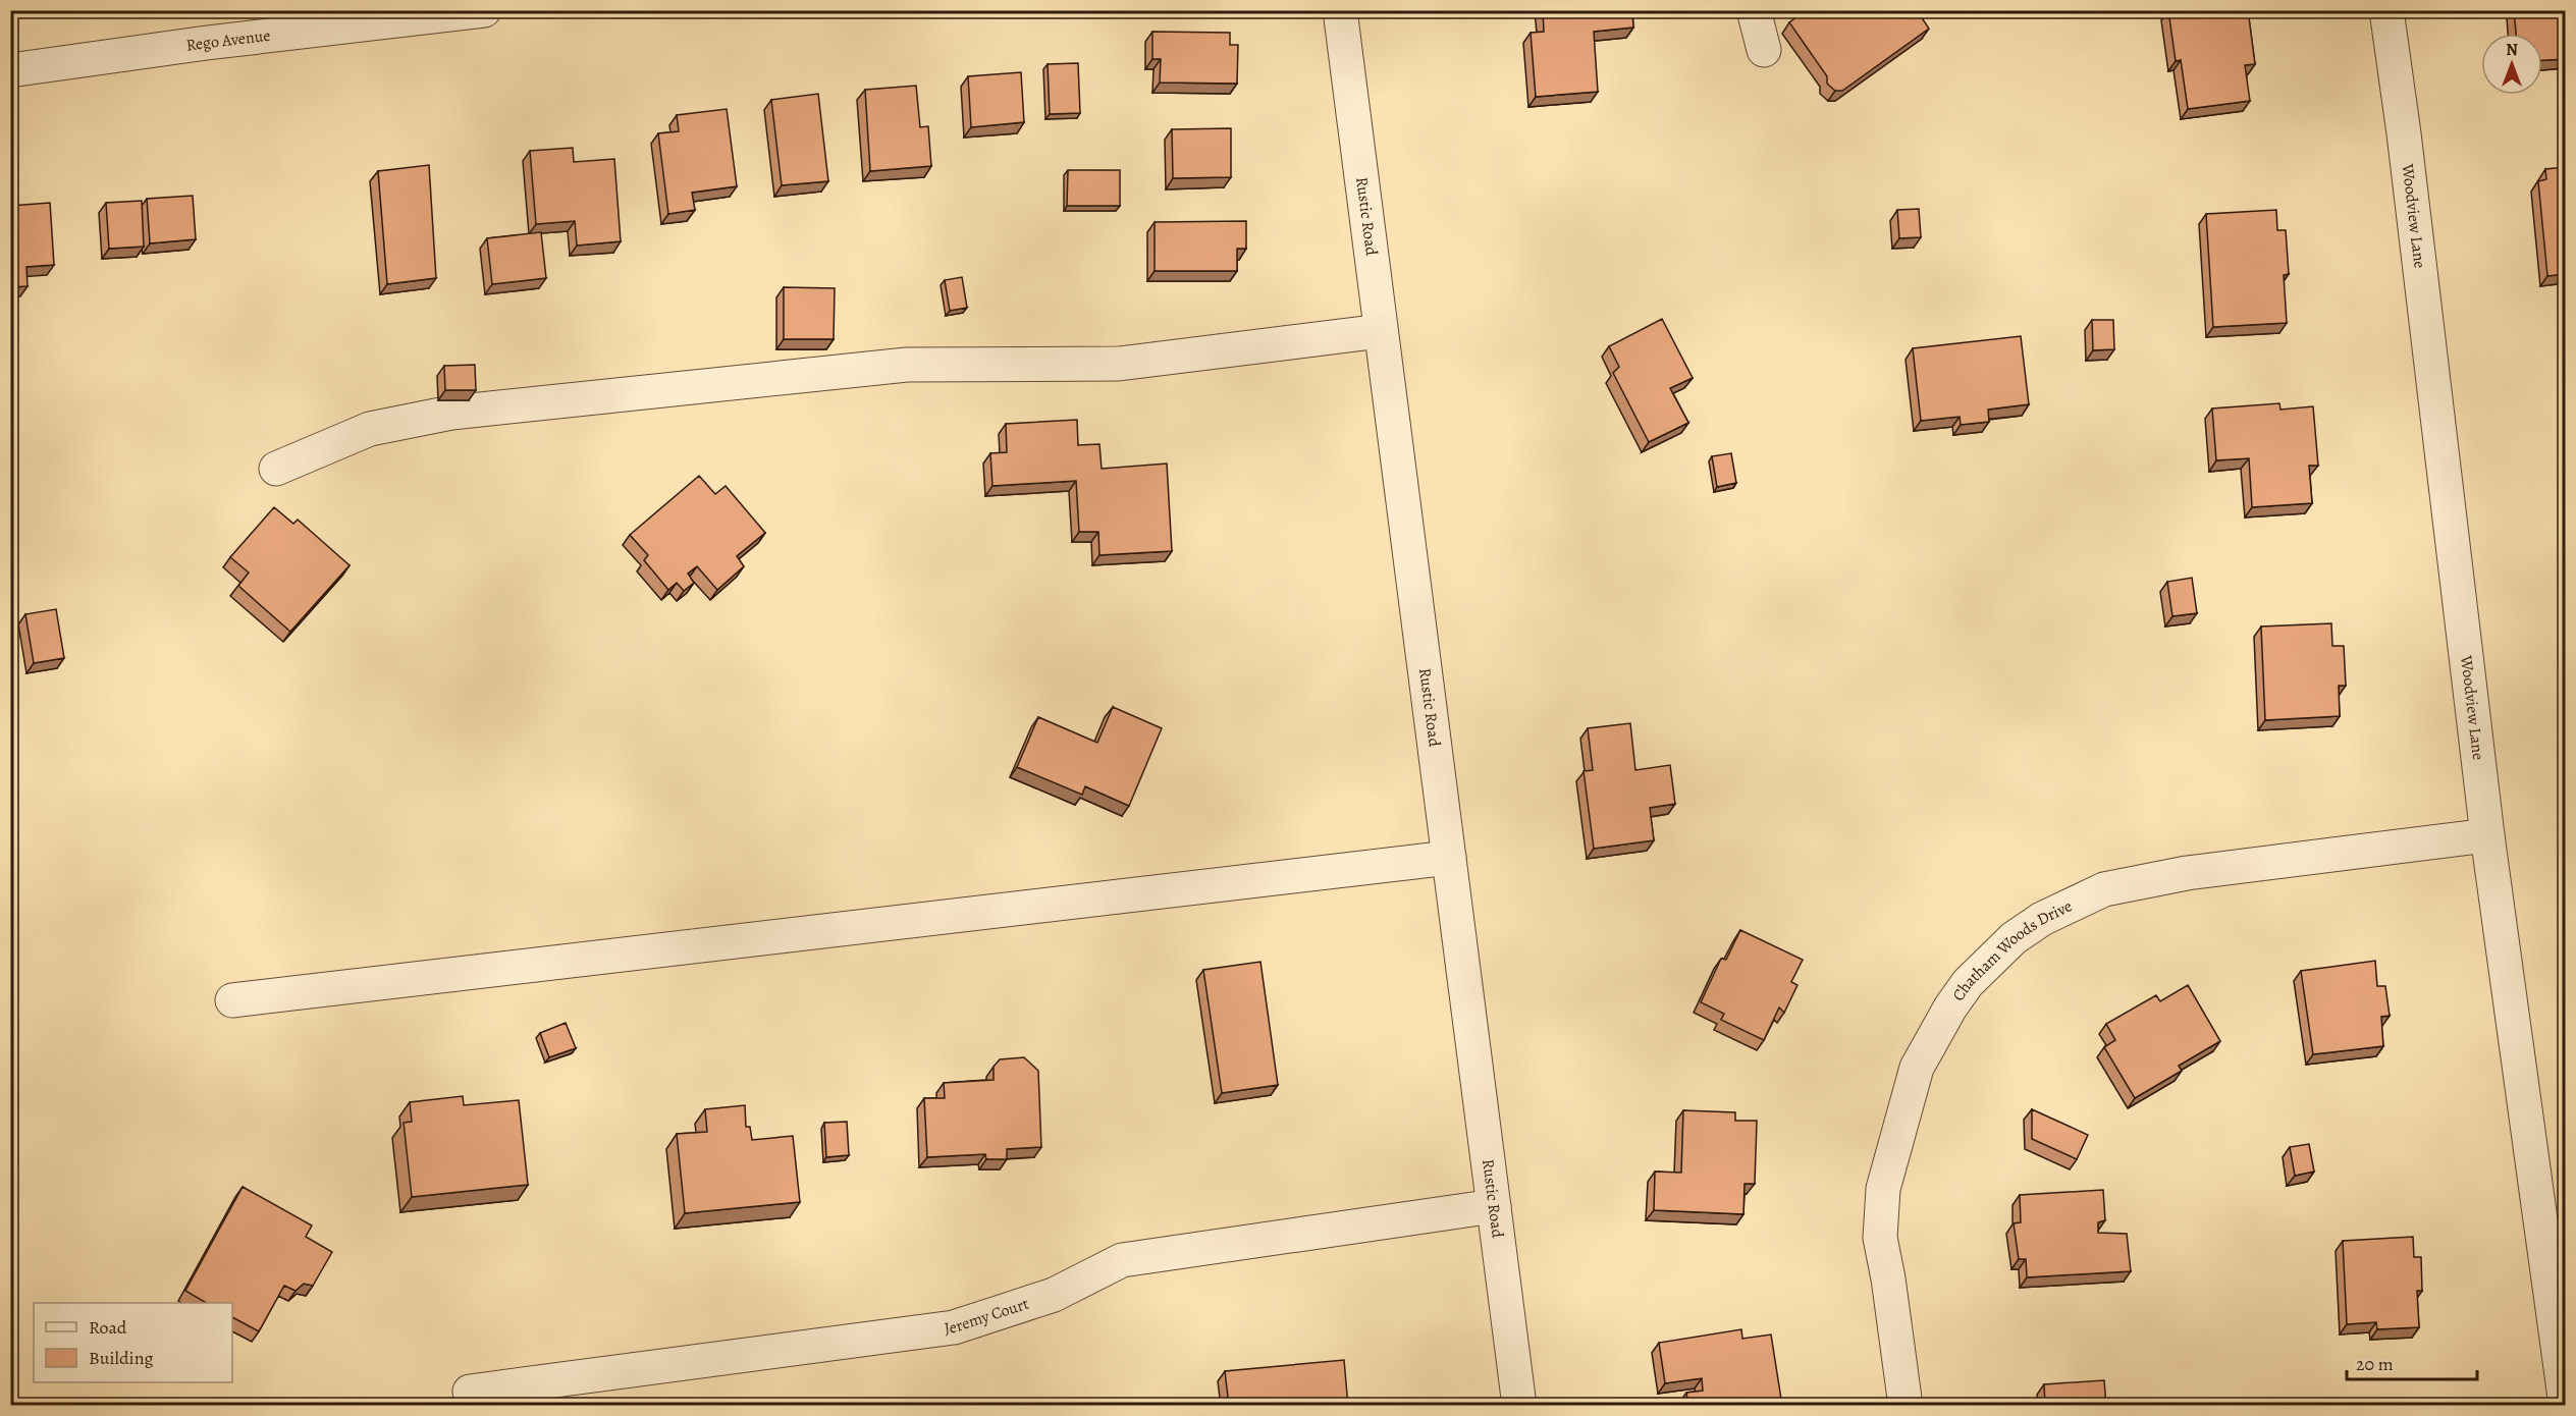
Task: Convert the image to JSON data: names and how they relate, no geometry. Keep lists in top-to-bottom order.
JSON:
{
  "streets": {
    "street": [
      "Rego Avenue",
      "Rustic Road",
      "Woodview Lane",
      "Chatham Woods Drive",
      "Jeremy Court"
    ]
  },
  "crossings": [
    ["Rustic Road", "Jeremy Court"],
    ["Woodview Lane", "Chatham Woods Drive"]
  ],
  "legend": ["Road", "Building"],
  "scale_bar": "20 m",
  "north": "top"
}
